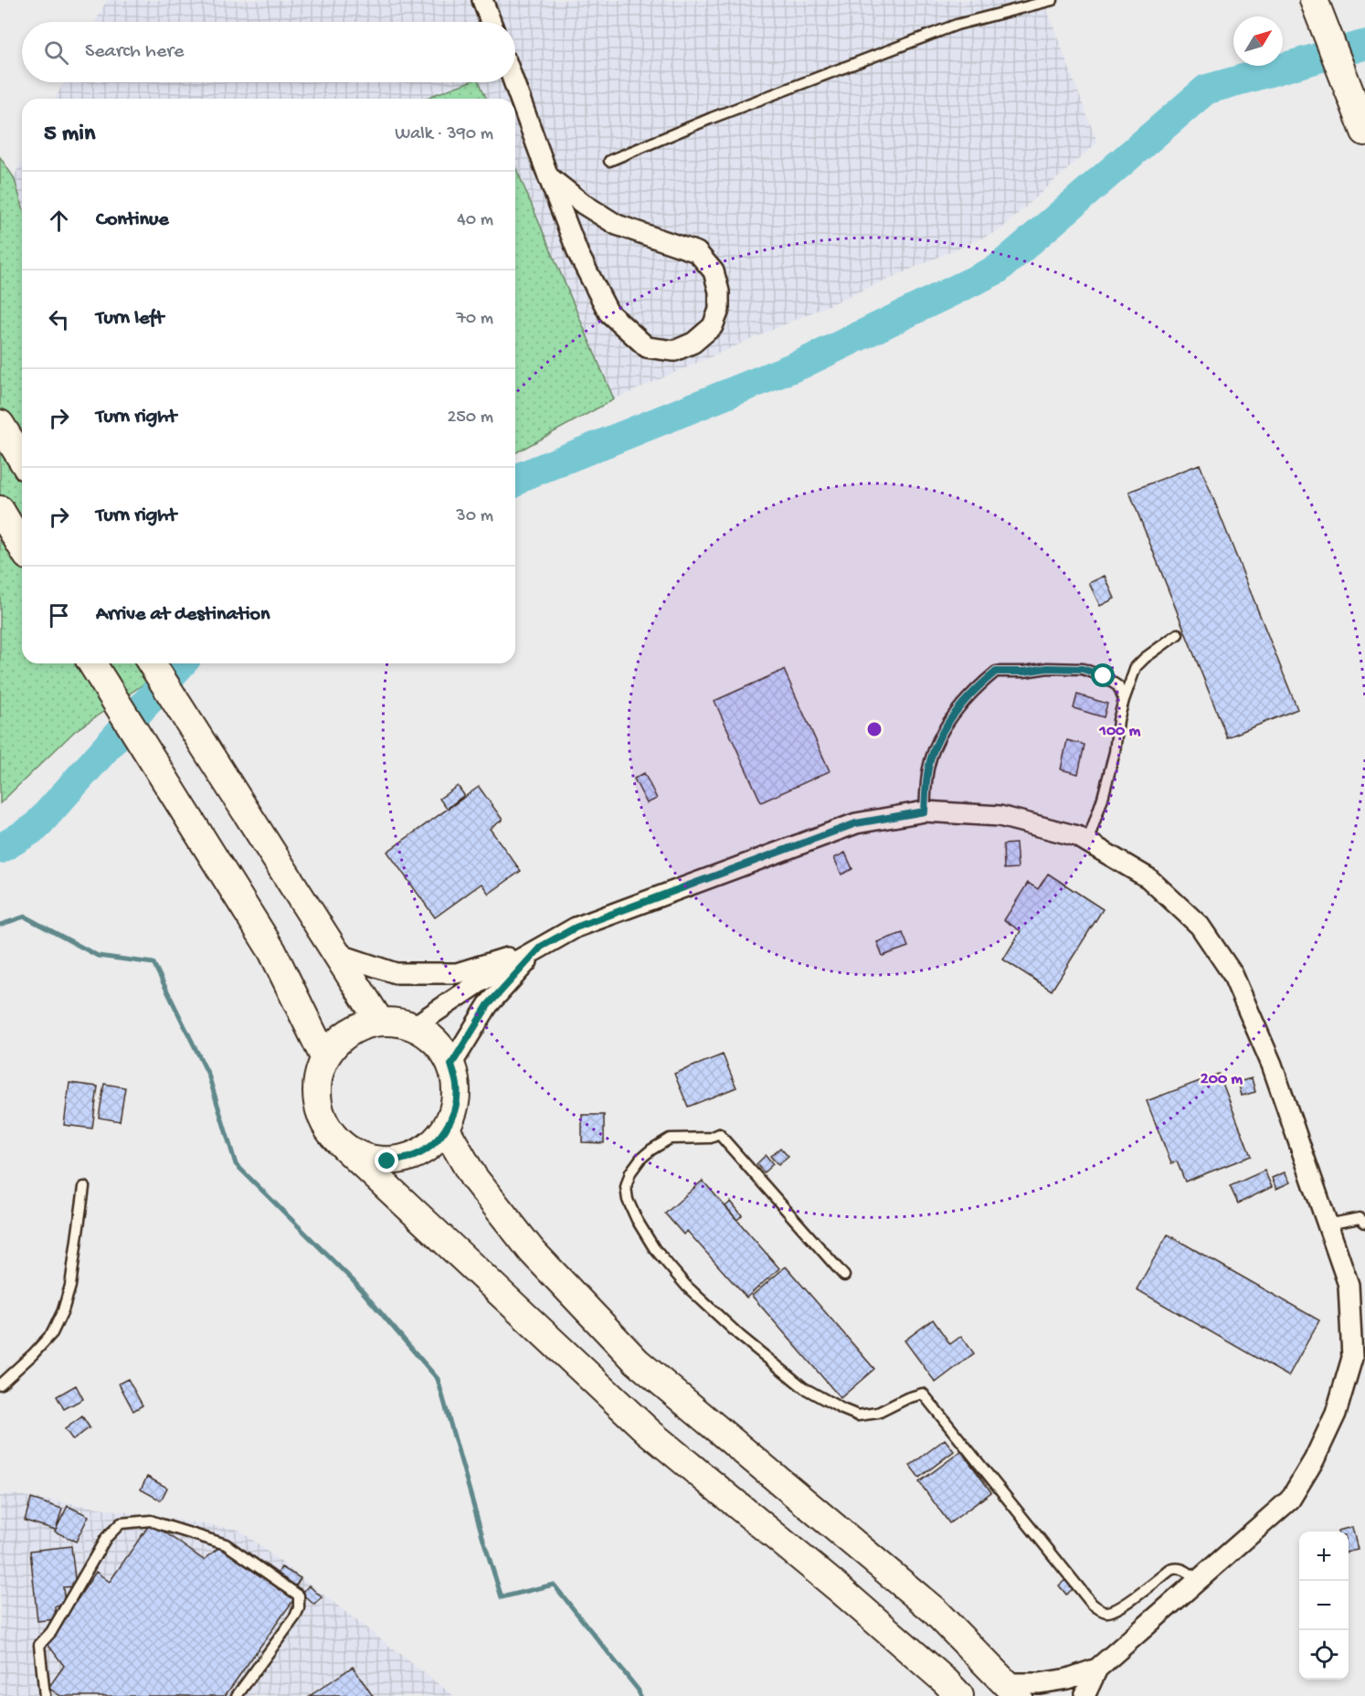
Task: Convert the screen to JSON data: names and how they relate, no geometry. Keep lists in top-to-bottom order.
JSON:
{
  "north": "top right",
  "page": {
    "search": "Search here",
    "heading": ["5 min", "Walk · 390 m"],
    "list": [
      ["Continue", "40 m"],
      ["Turn left", "70 m"],
      ["Turn right", "250 m"],
      ["Turn right", "30 m"],
      "Arrive at destination"
    ],
    "map_buttons": ["+", "−"]
  },
  "rings": ["100 m", "200 m"]
}
